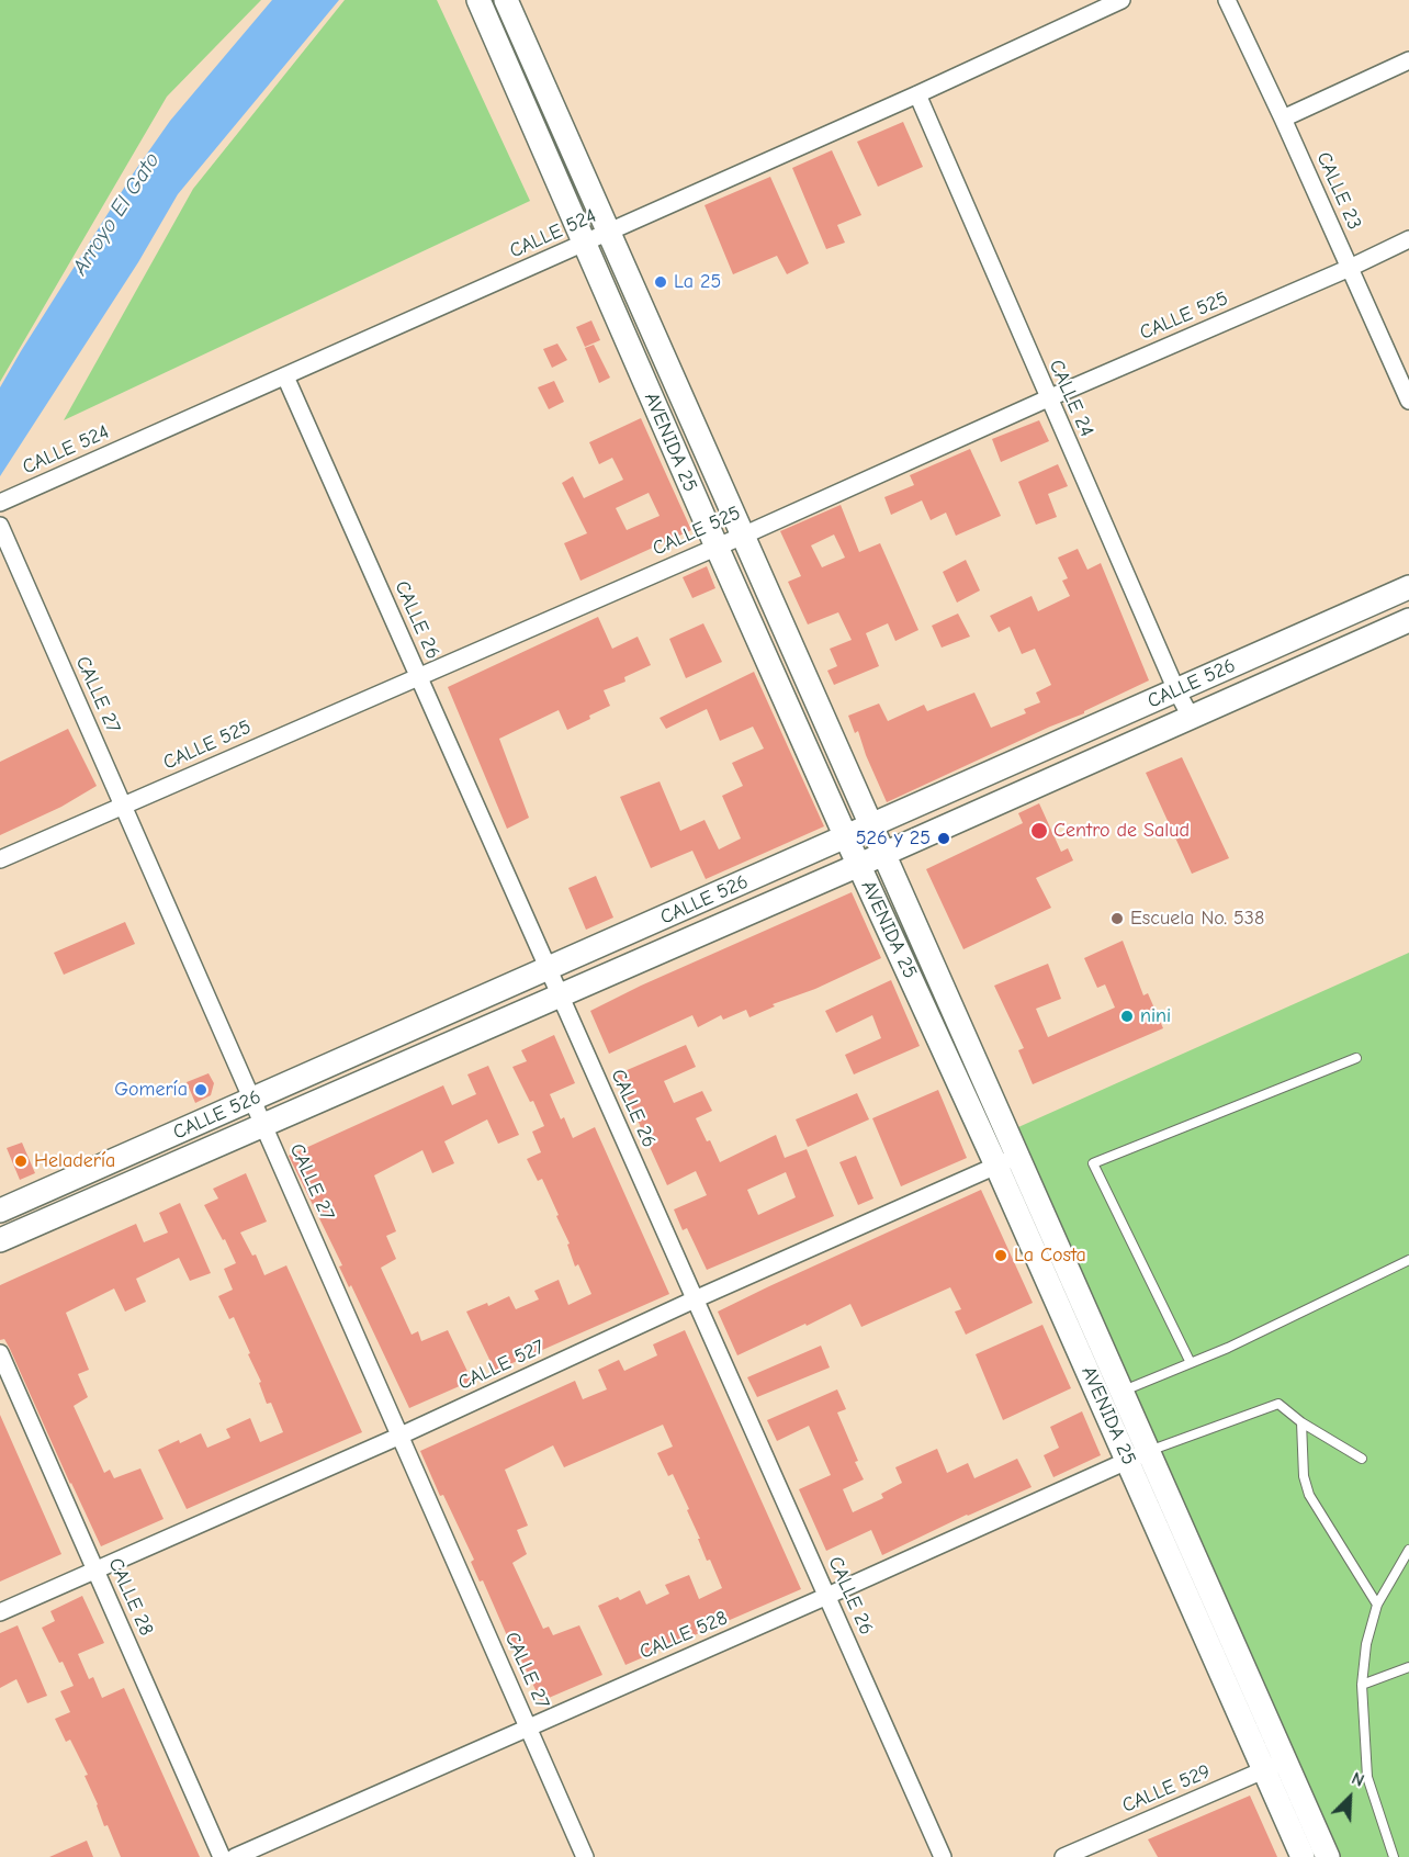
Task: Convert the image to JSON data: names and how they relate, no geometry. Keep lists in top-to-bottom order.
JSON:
{
  "streets": {
    "main road": ["AVENIDA 25", "CALLE 526"],
    "street": [
      "CALLE 23",
      "CALLE 524",
      "CALLE 525",
      "CALLE 24",
      "CALLE 26",
      "CALLE 27",
      "CALLE 527",
      "CALLE 28",
      "CALLE 528",
      "CALLE 529"
    ]
  },
  "crossings": [
    ["CALLE 23", "CALLE 525"],
    ["CALLE 524", "CALLE 24"],
    ["CALLE 524", "AVENIDA 25"],
    ["CALLE 524", "CALLE 26"],
    ["CALLE 525", "CALLE 24"],
    ["CALLE 525", "AVENIDA 25"],
    ["CALLE 525", "CALLE 26"],
    ["CALLE 525", "CALLE 27"],
    ["CALLE 24", "CALLE 526"],
    ["AVENIDA 25", "CALLE 526"],
    ["AVENIDA 25", "CALLE 527"],
    ["AVENIDA 25", "CALLE 528"],
    ["AVENIDA 25", "CALLE 529"],
    ["CALLE 26", "CALLE 526"],
    ["CALLE 26", "CALLE 527"],
    ["CALLE 26", "CALLE 528"],
    ["CALLE 526", "CALLE 27"],
    ["CALLE 27", "CALLE 527"],
    ["CALLE 27", "CALLE 528"],
    ["CALLE 527", "CALLE 28"]
  ],
  "water": ["Arroyo El Gato"],
  "places": [
    "La 25",
    "Centro de Salud",
    "526 y 25",
    "Escuela No. 538",
    "nini",
    "Gomería",
    "Heladería",
    "La Costa"
  ],
  "north": "top right"
}
